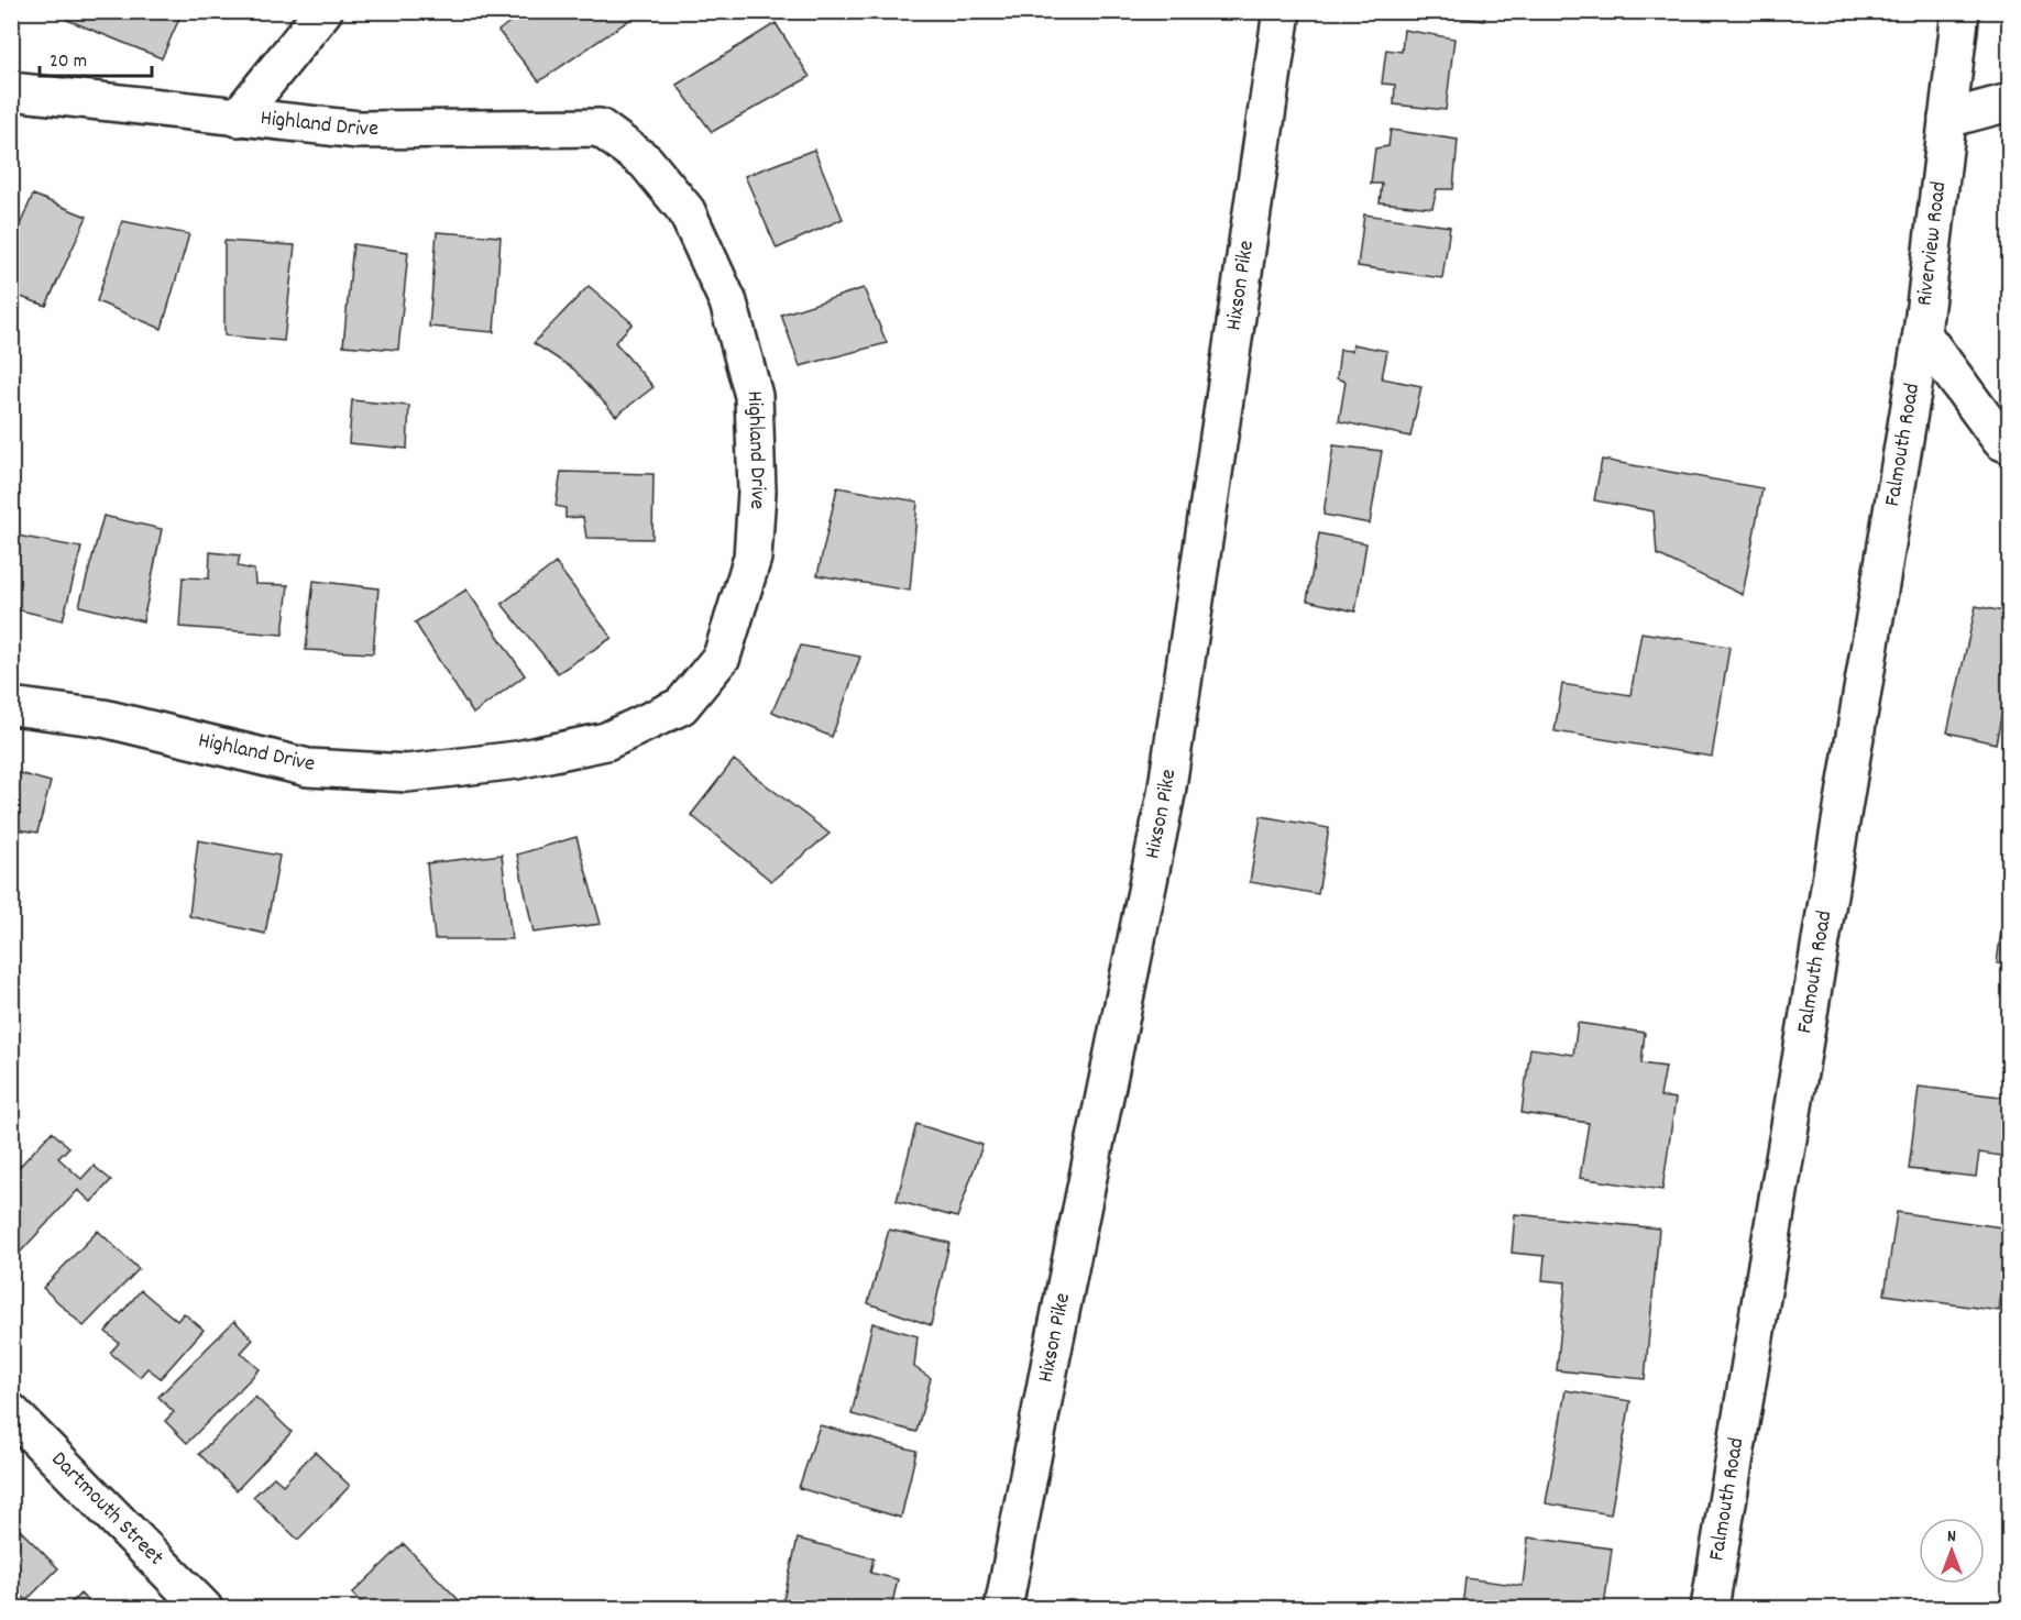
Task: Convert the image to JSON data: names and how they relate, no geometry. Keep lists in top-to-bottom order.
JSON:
{
  "streets": {
    "street": [
      "Highland Drive",
      "Riverview Road",
      "Hixson Pike",
      "Falmouth Road",
      "Dartmouth Street"
    ]
  },
  "crossings": [
    ["Riverview Road", "Falmouth Road"]
  ],
  "scale_bar": "20 m",
  "north": "top"
}
